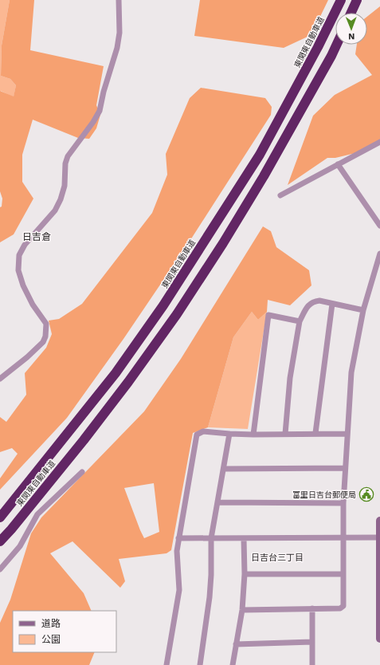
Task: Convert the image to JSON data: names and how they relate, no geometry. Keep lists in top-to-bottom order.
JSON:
{
  "streets": {
    "highway": ["東関東自動車道"]
  },
  "districts": ["日吉倉", "日吉台三丁目"],
  "places": {
    "public building": ["富里日吉台郵便局"]
  },
  "legend": ["道路", "公園"],
  "north": "bottom"
}
